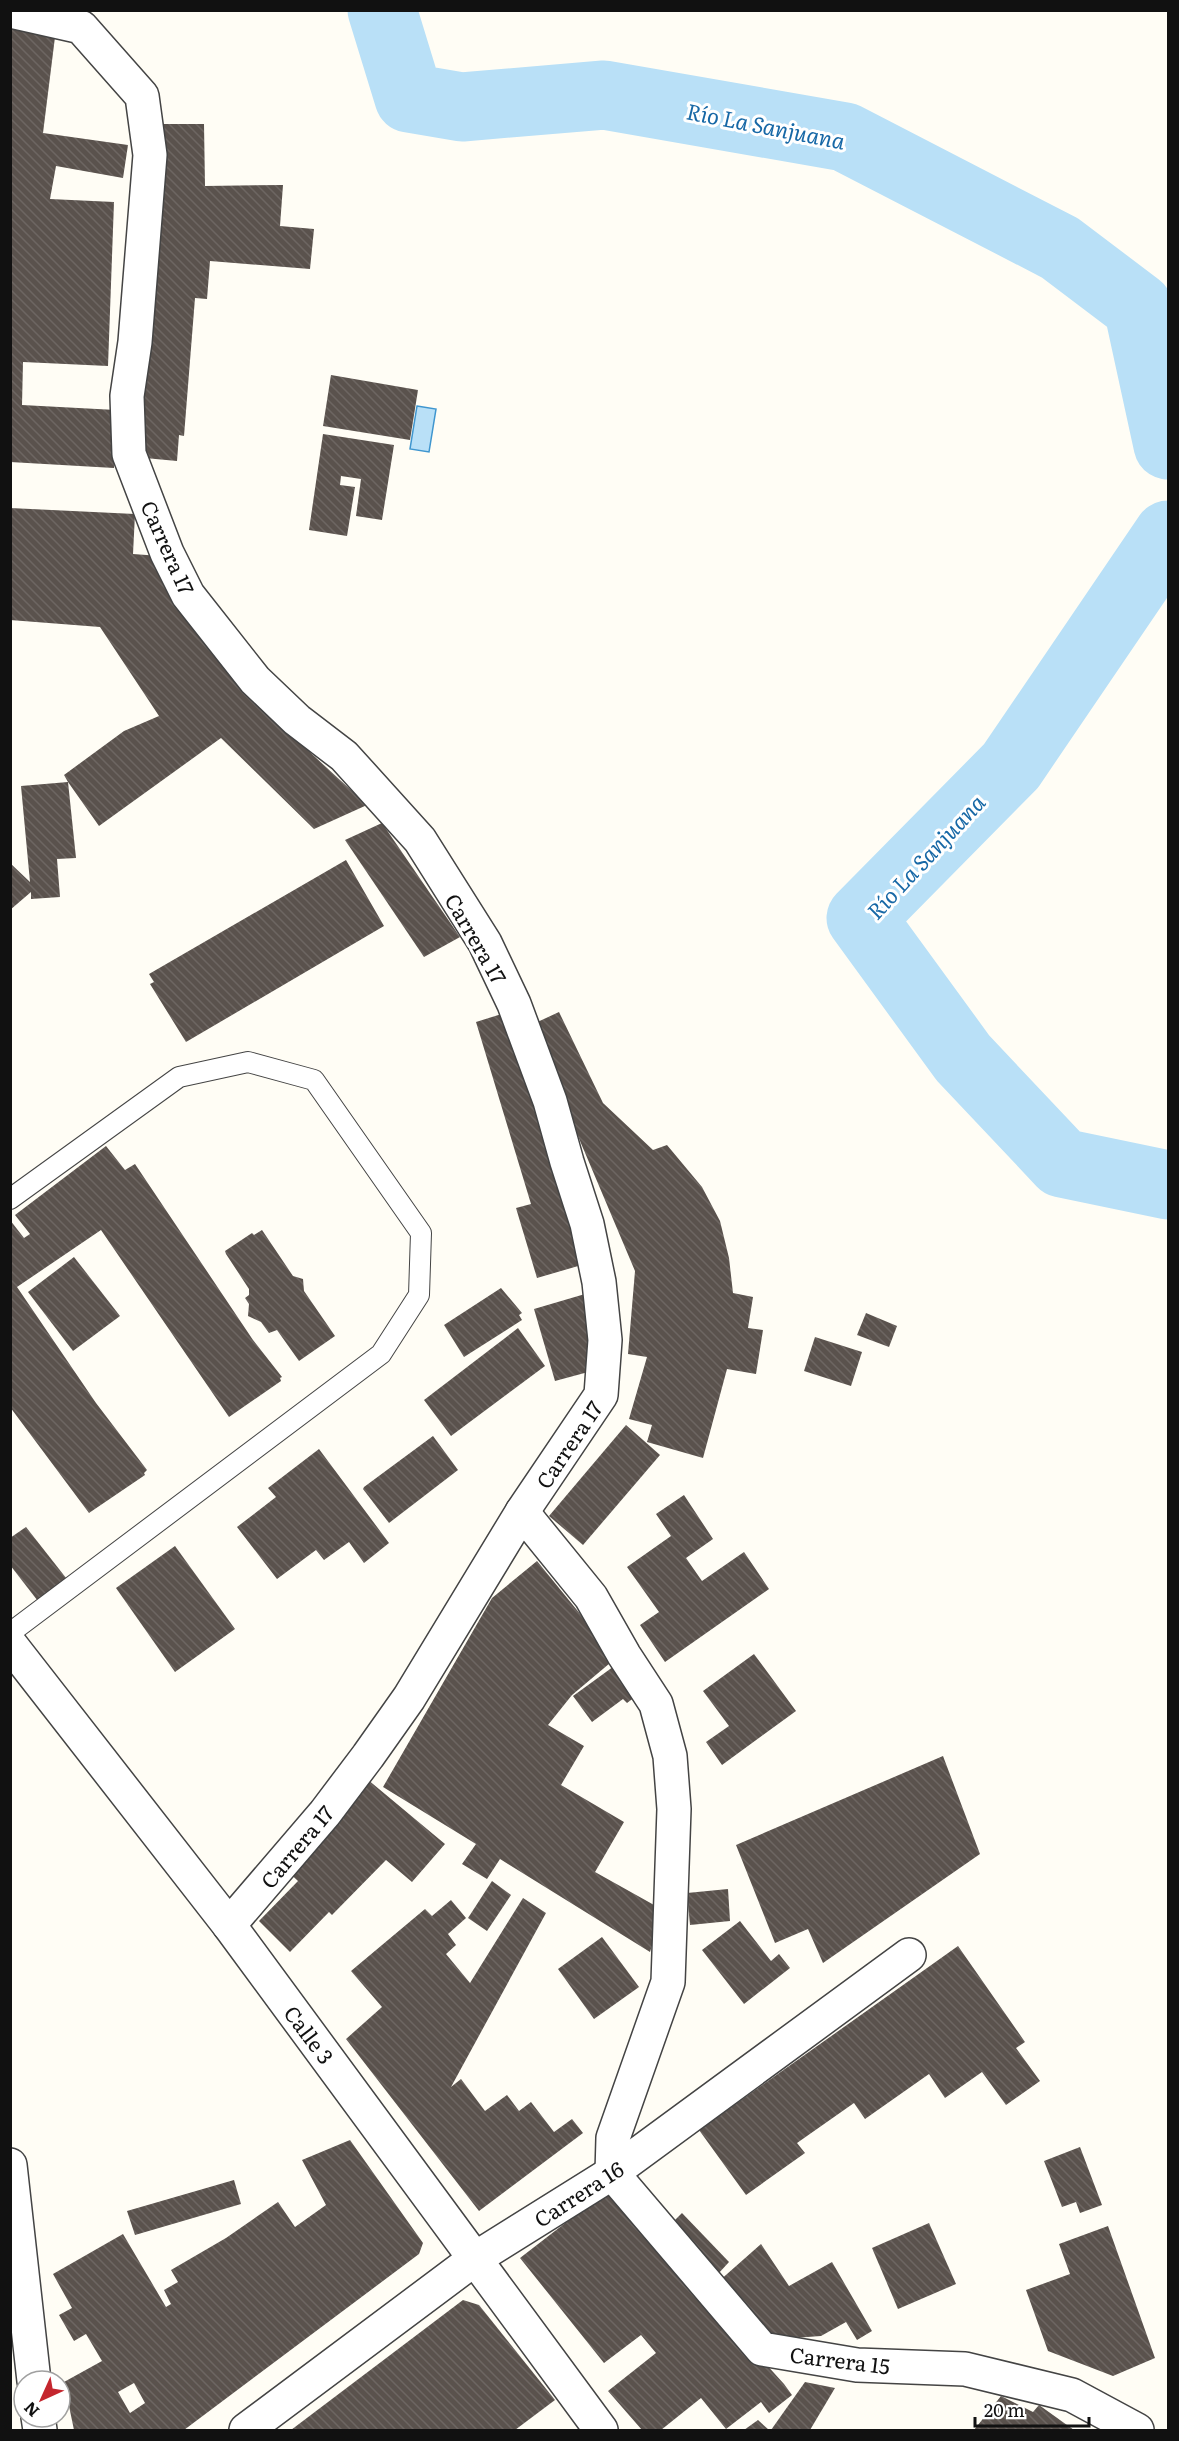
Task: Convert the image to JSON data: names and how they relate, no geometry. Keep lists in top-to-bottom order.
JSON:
{
  "streets": {
    "street": [
      "Carrera 17",
      "Calle 3",
      "Carrera 16",
      "Carrera 15"
    ]
  },
  "crossings": [
    ["Carrera 17", "Calle 3"],
    ["Calle 3", "Carrera 16"],
    ["Carrera 16", "Carrera 15"]
  ],
  "water": ["Río La Sanjuana"],
  "scale_bar": "20 m",
  "north": "bottom left"
}
